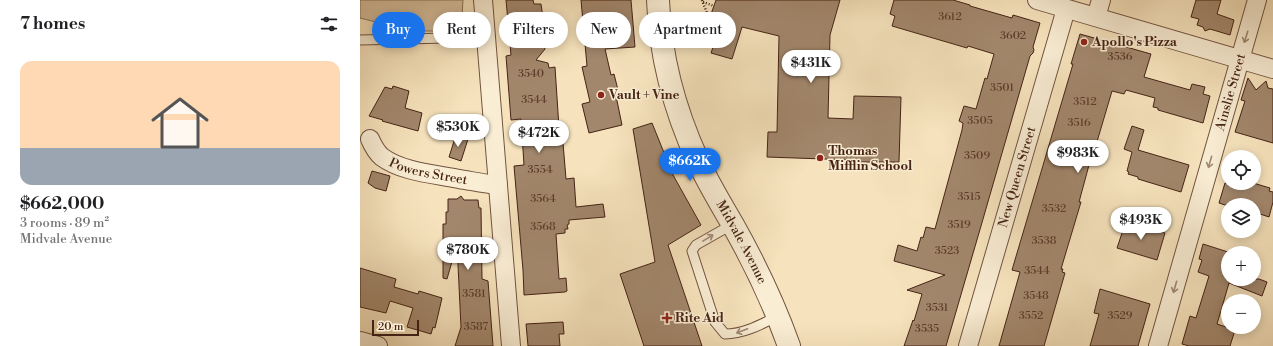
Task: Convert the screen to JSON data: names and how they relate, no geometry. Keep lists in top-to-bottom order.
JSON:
{
  "streets": {
    "street": [
      "Ainslie Street",
      "Powers Street",
      "New Queen Street",
      "Midvale Avenue"
    ]
  },
  "one_way": ["Ainslie Street"],
  "places": {
    "other": ["Apollo's Pizza", "Vault + Vine", "Thomas Mifflin School"],
    "health": ["Rite Aid"]
  },
  "house_numbers": [
    "3612",
    "3602",
    "3536",
    "3540",
    "3501",
    "3544",
    "3512",
    "3505",
    "3516",
    "3509",
    "3554",
    "3515",
    "3564",
    "3532",
    "3519",
    "3568",
    "3538",
    "3523",
    "3544",
    "3581",
    "3548",
    "3531",
    "3552",
    "3529",
    "3587",
    "3535"
  ],
  "scale_bar": "20 m",
  "page": {
    "heading": "7 homes",
    "chip": [
      "Buy",
      "Rent",
      "Filters",
      "New",
      "Apartment"
    ],
    "list": [
      {
        "name": "$662,000",
        "note": "3 rooms · 89 m² · Midvale Avenue"
      }
    ],
    "price": [
      "$431K",
      "$530K",
      "$472K",
      "$983K",
      "$662K",
      "$493K",
      "$780K"
    ],
    "map_buttons": ["+", "−"],
    "scale": "20 m"
  }
}
